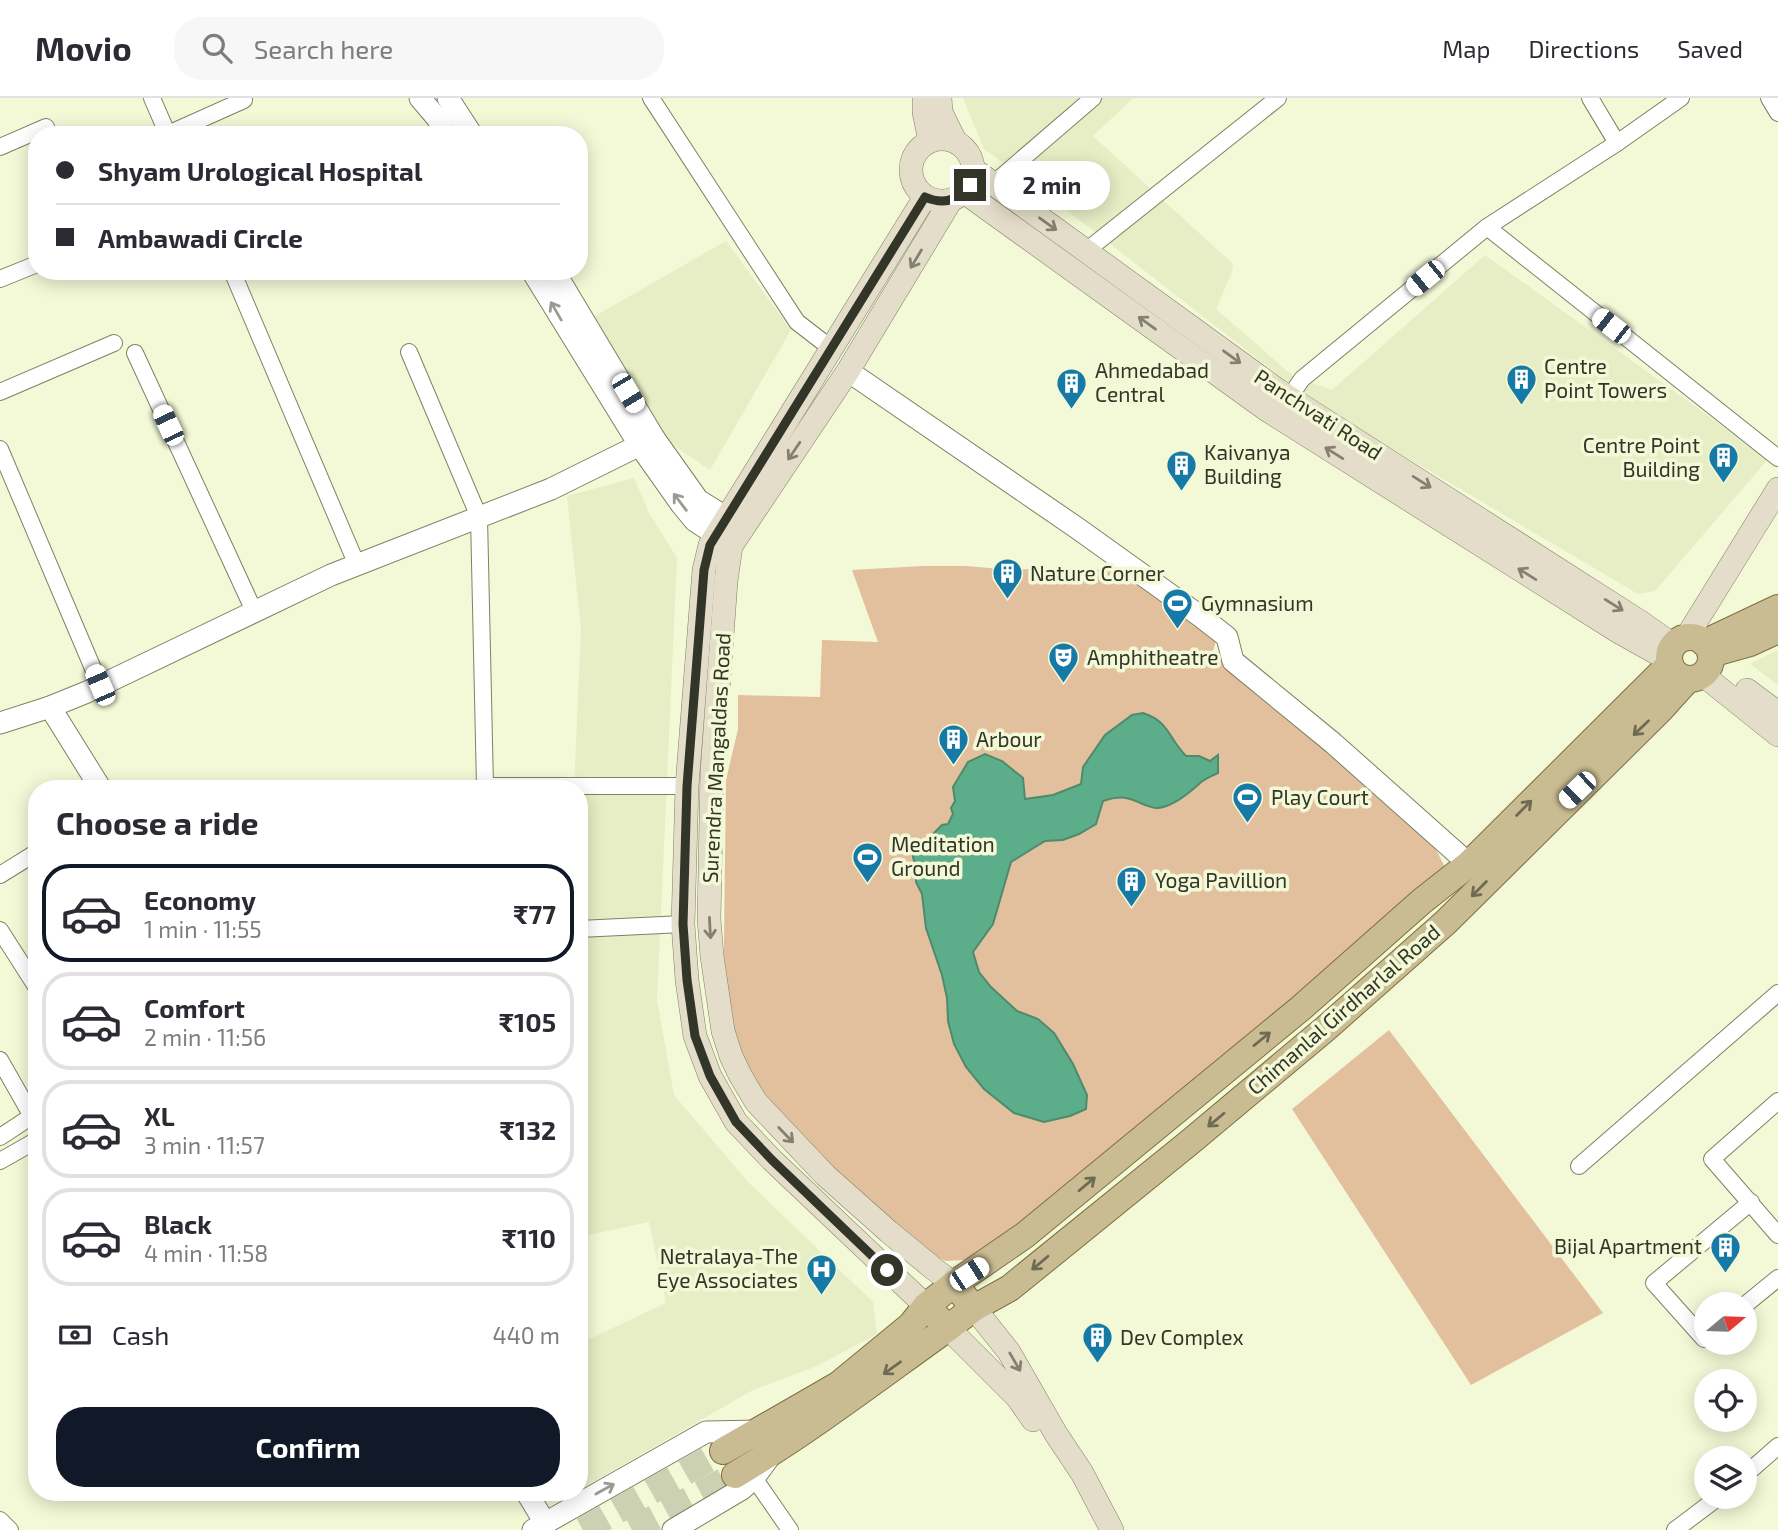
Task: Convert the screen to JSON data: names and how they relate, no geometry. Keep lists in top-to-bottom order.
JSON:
{
  "streets": {
    "main road": ["Panchvati Road", "Surendra Mangaldas Road", "Chimanlal Girdharlal Road"]
  },
  "crossings": [
    ["Panchvati Road", "Surendra Mangaldas Road"],
    ["Panchvati Road", "Chimanlal Girdharlal Road"],
    ["Surendra Mangaldas Road", "Chimanlal Girdharlal Road"]
  ],
  "places": {
    "building": [
      "Centre Point Towers",
      "Ahmedabad Central",
      "Centre Point Building",
      "Kaivanya Building",
      "Nature Corner",
      "Arbour",
      "Yoga Pavillion",
      "Bijal Apartment",
      "Dev Complex"
    ],
    "sports": ["Gymnasium", "Play Court", "Meditation Ground"],
    "theatre": ["Amphitheatre"],
    "hospital": ["Netralaya-The Eye Associates"]
  },
  "north": "right",
  "page": {
    "header": "Movio",
    "search": "Search here",
    "nav": ["Map", "Directions", "Saved"],
    "banner": ["Shyam Urological Hospital", "Ambawadi Circle"],
    "bubble": "2 min",
    "heading": "Choose a ride",
    "list": [
      {
        "name": "Economy",
        "note": "1 min · 11:55",
        "value": "₹77"
      },
      {
        "name": "Comfort",
        "note": "2 min · 11:56",
        "value": "₹105"
      },
      {
        "name": "XL",
        "note": "3 min · 11:57",
        "value": "₹132"
      },
      {
        "name": "Black",
        "note": "4 min · 11:58",
        "value": "₹110"
      }
    ],
    "pay": ["Cash", "440 m"],
    "buttons": "Confirm"
  }
}
